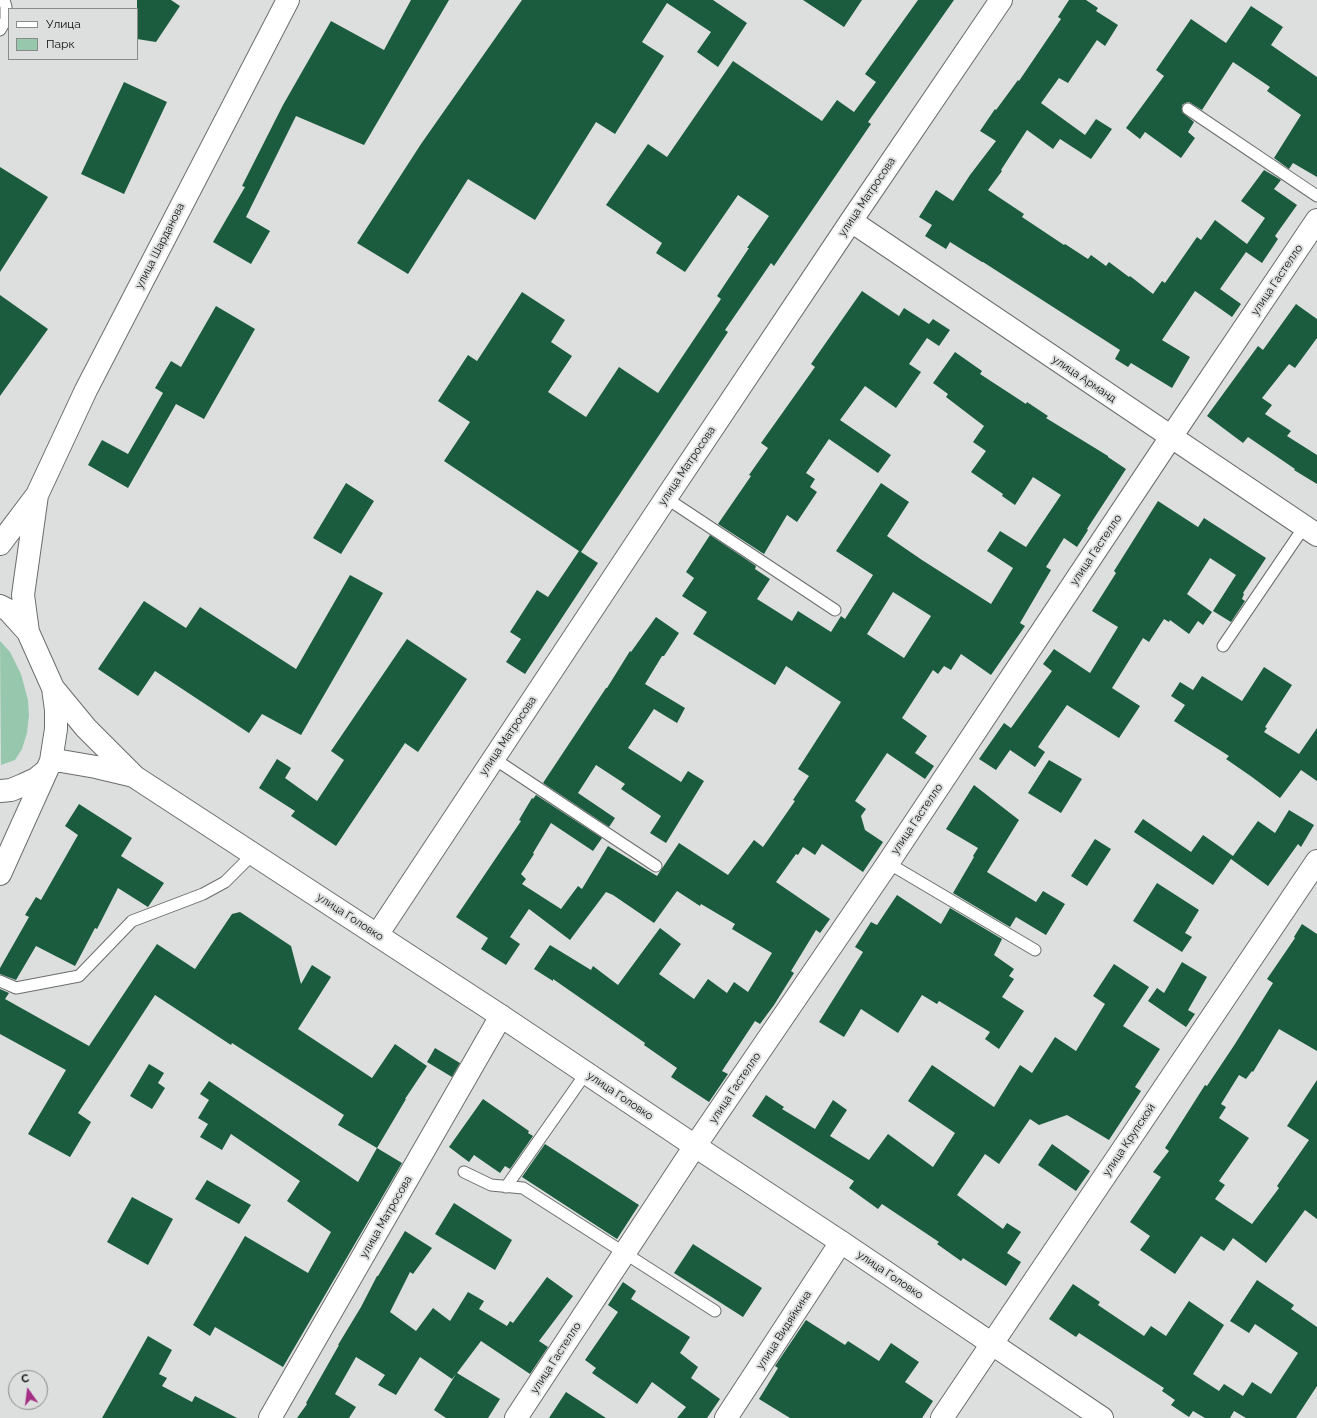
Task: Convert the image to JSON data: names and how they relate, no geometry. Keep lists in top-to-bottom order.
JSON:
{
  "streets": {
    "street": [
      "улица Матросова",
      "улица Шарданова",
      "улица Гастелло",
      "улица Арманд",
      "улица Головко",
      "улица Крупской",
      "улица Видяйкина"
    ]
  },
  "crossings": [
    ["улица Матросова", "улица Арманд"],
    ["улица Матросова", "улица Головко"],
    ["улица Гастелло", "улица Арманд"],
    ["улица Гастелло", "улица Головко"],
    ["улица Головко", "улица Крупской"],
    ["улица Головко", "улица Видяйкина"]
  ],
  "legend": ["Улица", "Парк"],
  "north": "top"
}
